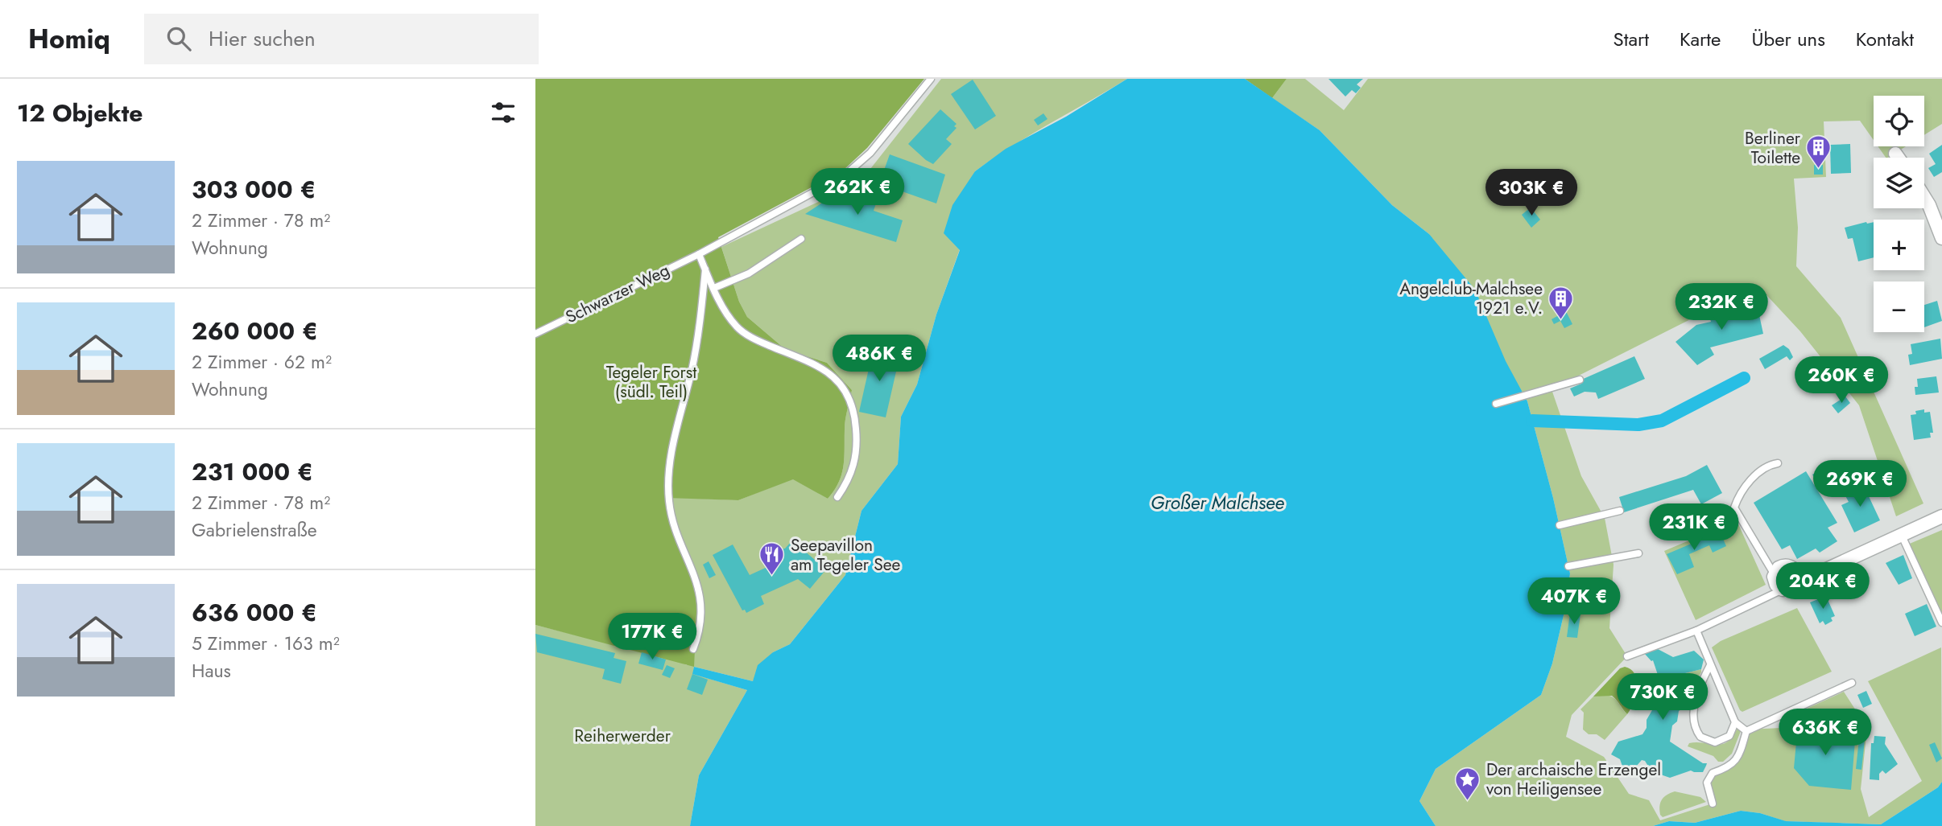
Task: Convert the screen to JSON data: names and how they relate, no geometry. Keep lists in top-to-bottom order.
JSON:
{
  "streets": {
    "lane": ["Schwarzer Weg"]
  },
  "water": ["Großer Malchsee"],
  "parks": ["Tegeler Forst (südl. Teil)", "Reiherwerder"],
  "places": {
    "building": ["Berliner Toilette", "Angelclub-Malchsee 1921 e.V."],
    "restaurant": ["Seepavillon am Tegeler See"],
    "place": ["Der archaische Erzengel von Heiligensee"]
  },
  "page": {
    "header": "Homiq",
    "search": "Hier suchen",
    "nav": [
      "Start",
      "Karte",
      "Über uns",
      "Kontakt"
    ],
    "heading": "12 Objekte",
    "map_buttons": ["+", "−"],
    "list": [
      {
        "name": "303 000 €",
        "note": "2 Zimmer · 78 m² · Wohnung"
      },
      {
        "name": "260 000 €",
        "note": "2 Zimmer · 62 m² · Wohnung"
      },
      {
        "name": "231 000 €",
        "note": "2 Zimmer · 78 m² · Gabrielenstraße"
      },
      {
        "name": "636 000 €",
        "note": "5 Zimmer · 163 m² · Haus"
      }
    ],
    "price": [
      "262K €",
      "303K €",
      "232K €",
      "486K €",
      "260K €",
      "269K €",
      "231K €",
      "204K €",
      "407K €",
      "177K €",
      "730K €",
      "636K €"
    ]
  }
}
